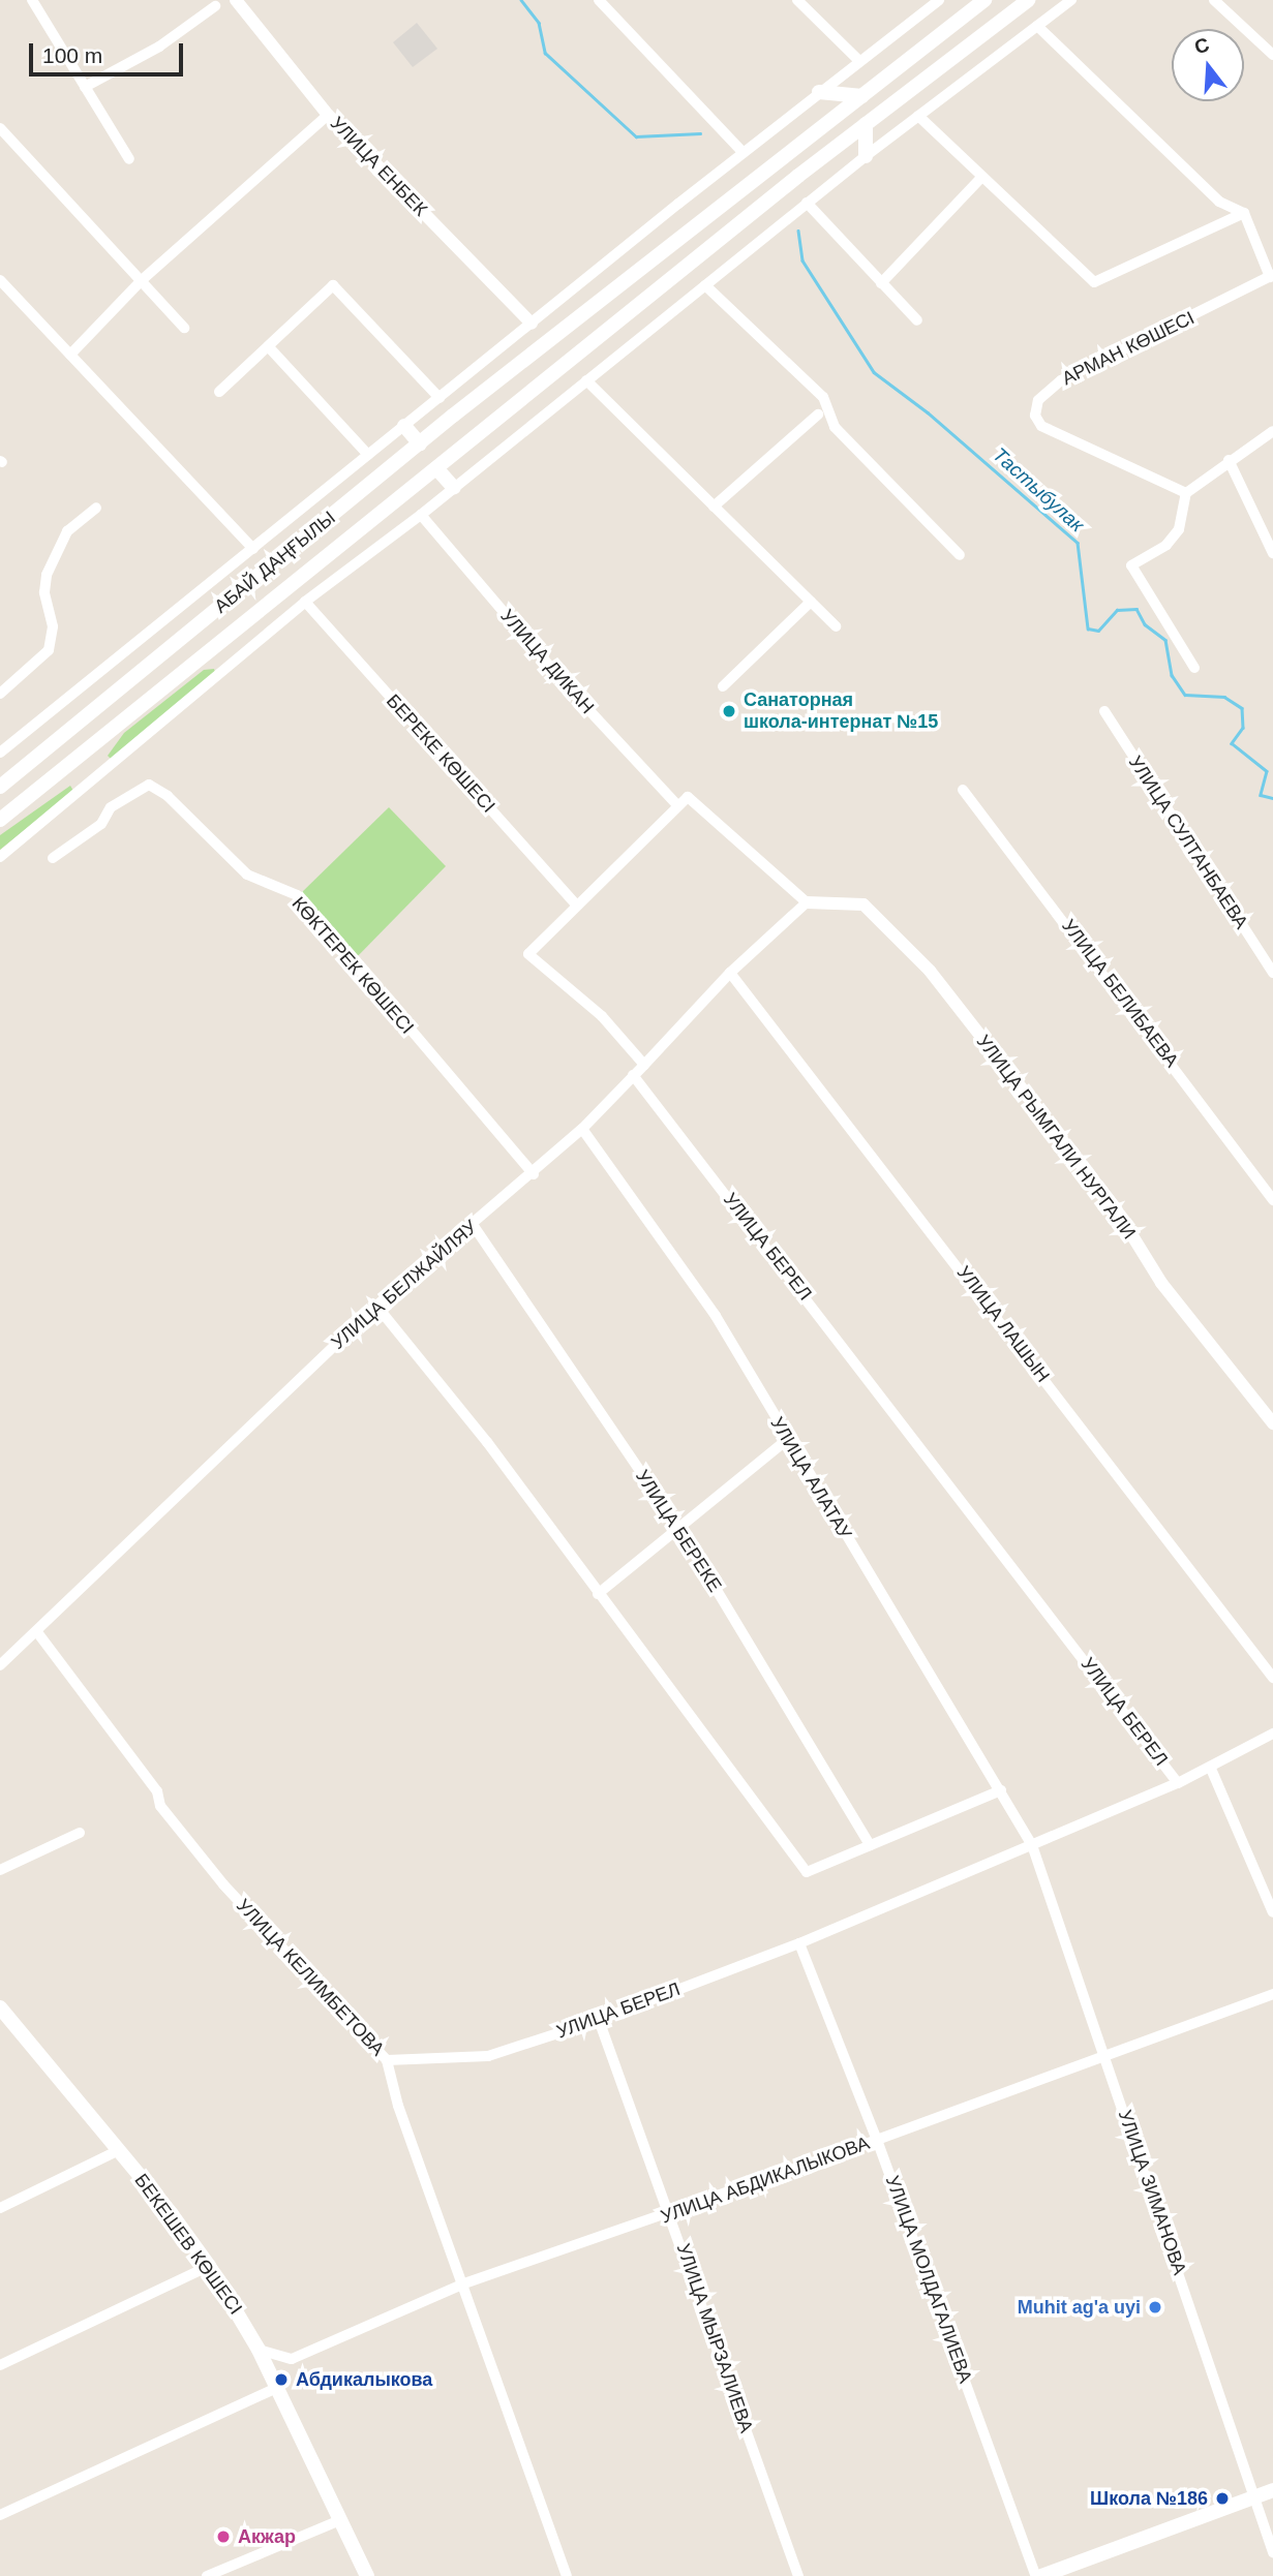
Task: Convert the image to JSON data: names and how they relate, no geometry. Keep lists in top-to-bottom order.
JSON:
{
  "streets": {
    "main road": ["АБАЙ ДАҢҒЫЛЫ", "БЕКЕШЕВ КӨШЕСІ"],
    "street": [
      "УЛИЦА ЕНБЕК",
      "АРМАН КӨШЕСІ",
      "УЛИЦА ДИКАН",
      "БЕРЕКЕ КӨШЕСІ",
      "УЛИЦА СУЛТАНБАЕВА",
      "КӨКТЕРЕК КӨШЕСІ",
      "УЛИЦА БЕЛИБАЕВА",
      "УЛИЦА РЫМГАЛИ НУРГАЛИ",
      "УЛИЦА БЕРЕЛ",
      "УЛИЦА БЕЛЖАЙЛЯУ",
      "УЛИЦА ЛАШЫН",
      "УЛИЦА АЛАТАУ",
      "УЛИЦА БЕРЕКЕ",
      "УЛИЦА КЕЛИМБЕТОВА",
      "УЛИЦА АБДИКАЛЫКОВА",
      "УЛИЦА ЗИМАНОВА",
      "УЛИЦА МОЛДАГАЛИЕВА",
      "УЛИЦА МЫРЗАЛИЕВА"
    ]
  },
  "crossings": [
    ["КӨКТЕРЕК КӨШЕСІ", "УЛИЦА БЕЛЖАЙЛЯУ"],
    ["УЛИЦА РЫМГАЛИ НУРГАЛИ", "УЛИЦА БЕЛЖАЙЛЯУ"],
    ["УЛИЦА БЕРЕЛ", "УЛИЦА БЕЛЖАЙЛЯУ"],
    ["УЛИЦА БЕРЕЛ", "УЛИЦА АЛАТАУ"],
    ["УЛИЦА БЕРЕЛ", "УЛИЦА КЕЛИМБЕТОВА"],
    ["УЛИЦА БЕРЕЛ", "УЛИЦА ЗИМАНОВА"],
    ["УЛИЦА БЕРЕЛ", "УЛИЦА МОЛДАГАЛИЕВА"],
    ["УЛИЦА БЕРЕЛ", "УЛИЦА МЫРЗАЛИЕВА"],
    ["УЛИЦА БЕЛЖАЙЛЯУ", "УЛИЦА ЛАШЫН"],
    ["УЛИЦА БЕЛЖАЙЛЯУ", "УЛИЦА АЛАТАУ"],
    ["УЛИЦА БЕЛЖАЙЛЯУ", "УЛИЦА БЕРЕКЕ"],
    ["УЛИЦА БЕЛЖАЙЛЯУ", "УЛИЦА КЕЛИМБЕТОВА"],
    ["УЛИЦА АЛАТАУ", "УЛИЦА ЗИМАНОВА"],
    ["УЛИЦА КЕЛИМБЕТОВА", "УЛИЦА АБДИКАЛЫКОВА"],
    ["УЛИЦА АБДИКАЛЫКОВА", "УЛИЦА ЗИМАНОВА"],
    ["УЛИЦА АБДИКАЛЫКОВА", "БЕКЕШЕВ КӨШЕСІ"],
    ["УЛИЦА АБДИКАЛЫКОВА", "УЛИЦА МОЛДАГАЛИЕВА"],
    ["УЛИЦА АБДИКАЛЫКОВА", "УЛИЦА МЫРЗАЛИЕВА"]
  ],
  "water": ["Тастыбулак"],
  "places": [
    "Санаторная школа-интернат №15",
    "Muhit ag'a uyi",
    "Абдикалыкова",
    "Школа №186",
    "Акжар"
  ],
  "scale_bar": "100 m",
  "north": "top"
}
